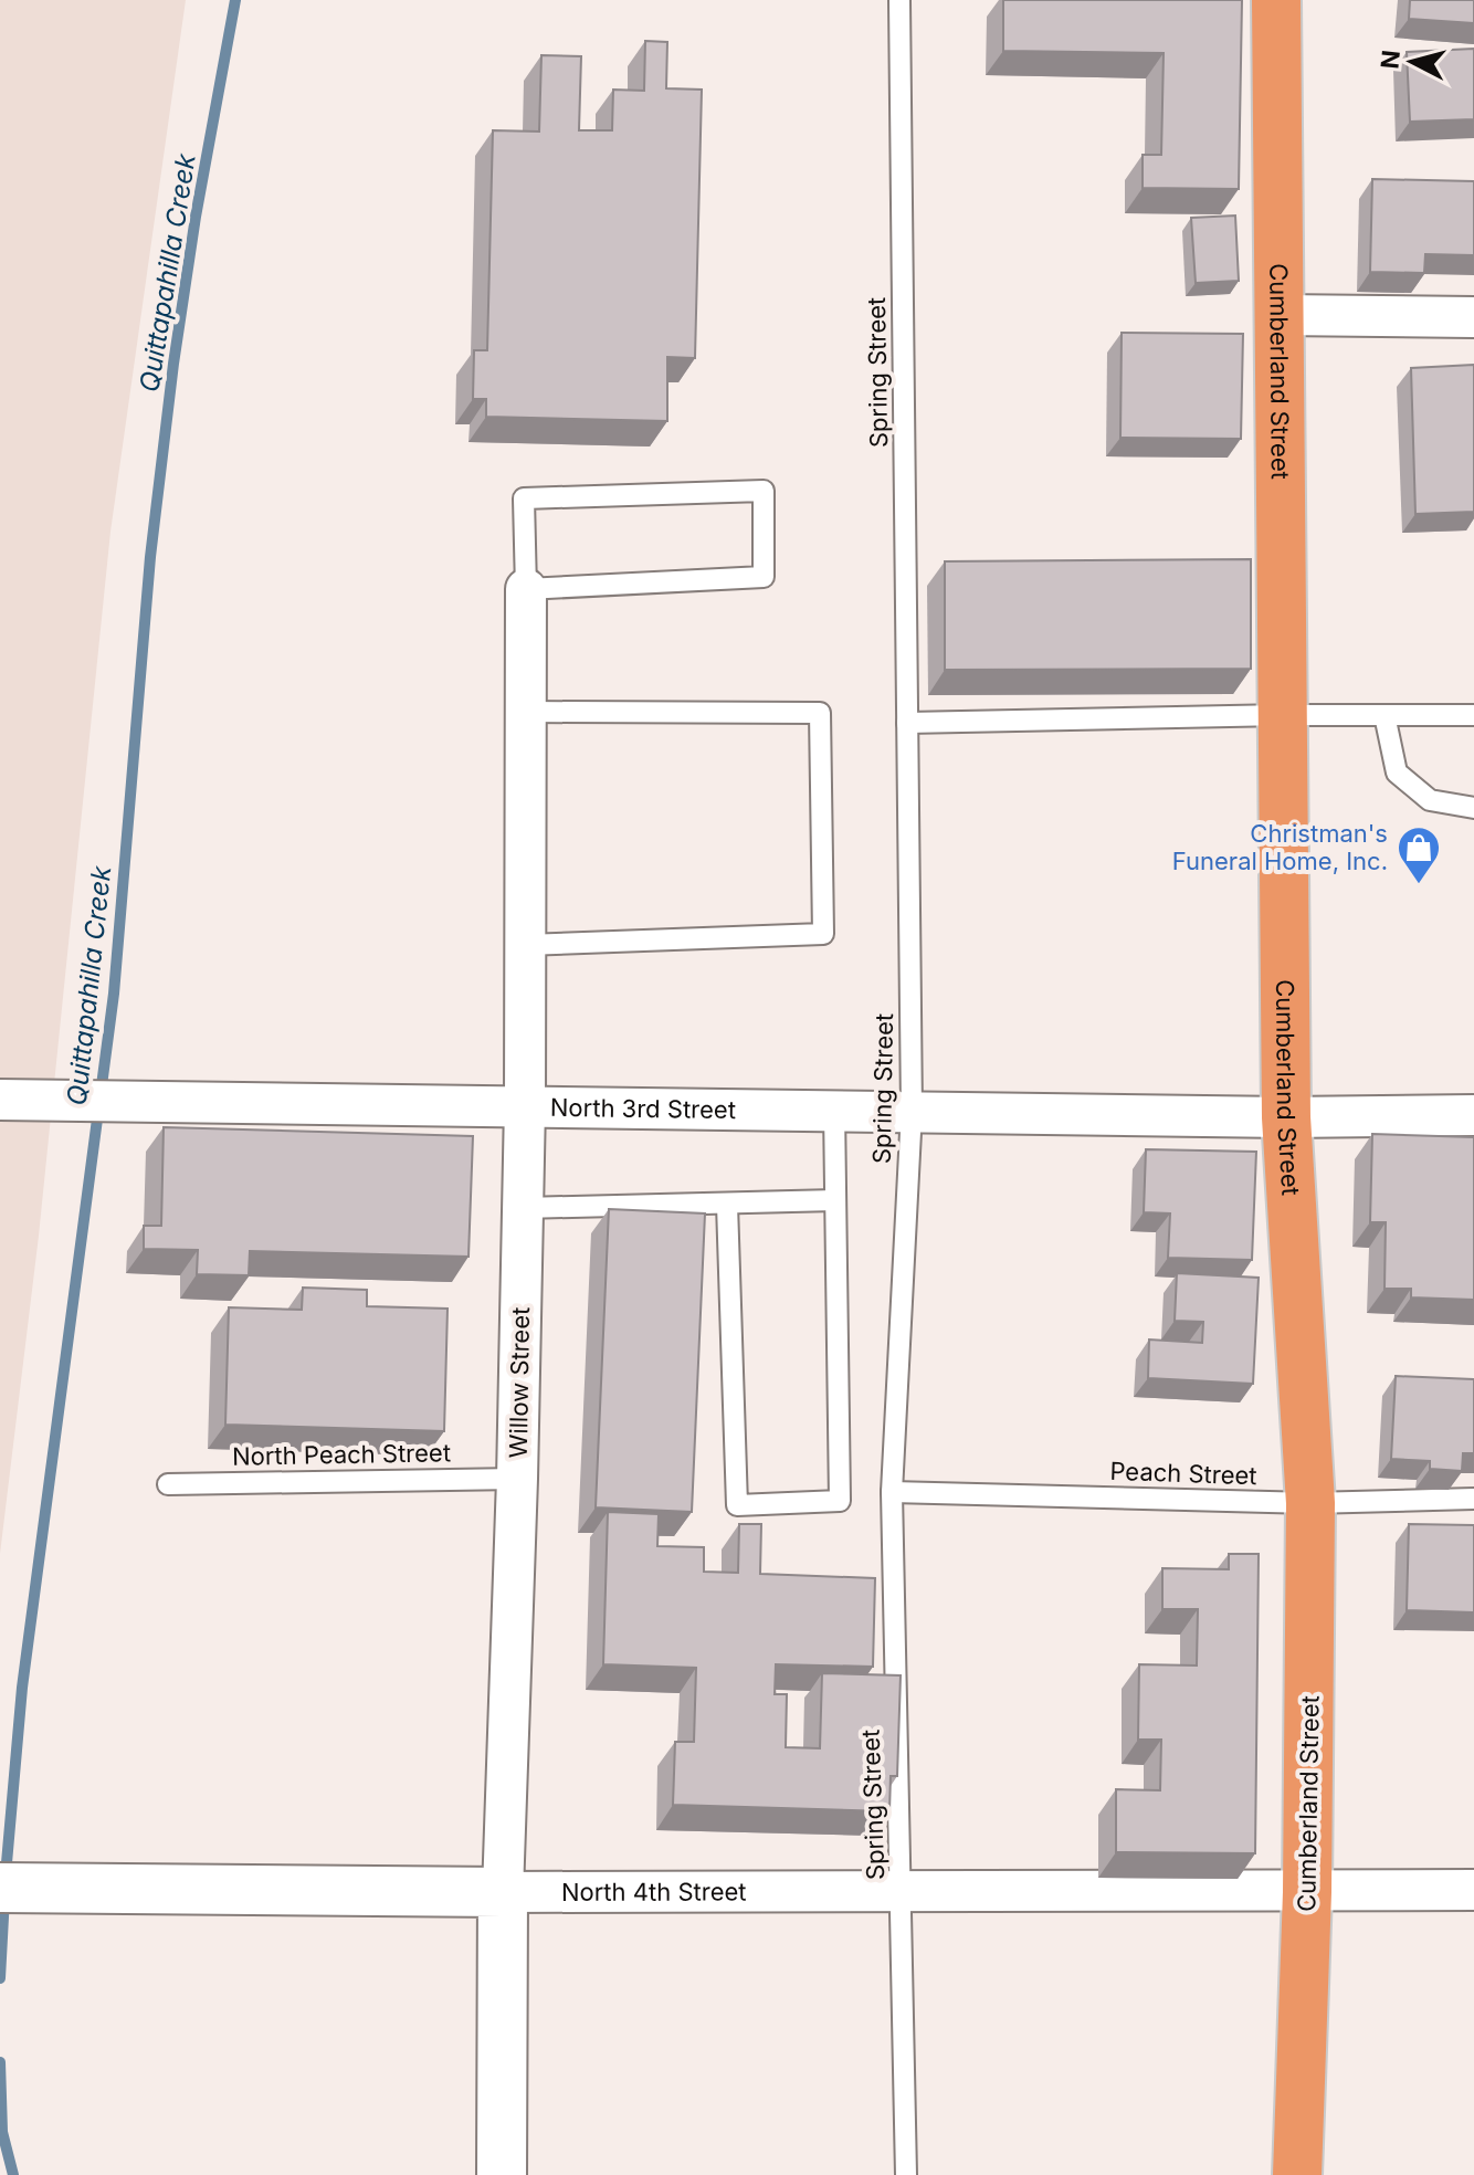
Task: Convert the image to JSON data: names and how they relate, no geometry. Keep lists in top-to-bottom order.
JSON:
{
  "streets": {
    "highway": ["Cumberland Street"],
    "street": ["North 3rd Street", "Willow Street", "North 4th Street"],
    "lane": ["Spring Street", "North Peach Street", "Peach Street"]
  },
  "crossings": [
    ["Cumberland Street", "North 3rd Street"],
    ["Cumberland Street", "Peach Street"],
    ["Cumberland Street", "North 4th Street"],
    ["Spring Street", "North 3rd Street"],
    ["Spring Street", "Peach Street"],
    ["Spring Street", "North 4th Street"],
    ["North 3rd Street", "Willow Street"],
    ["Willow Street", "North Peach Street"],
    ["Willow Street", "North 4th Street"]
  ],
  "water": ["Quittapahilla Creek"],
  "places": {
    "shop": ["Christman's Funeral Home, Inc."]
  },
  "north": "left"
}
